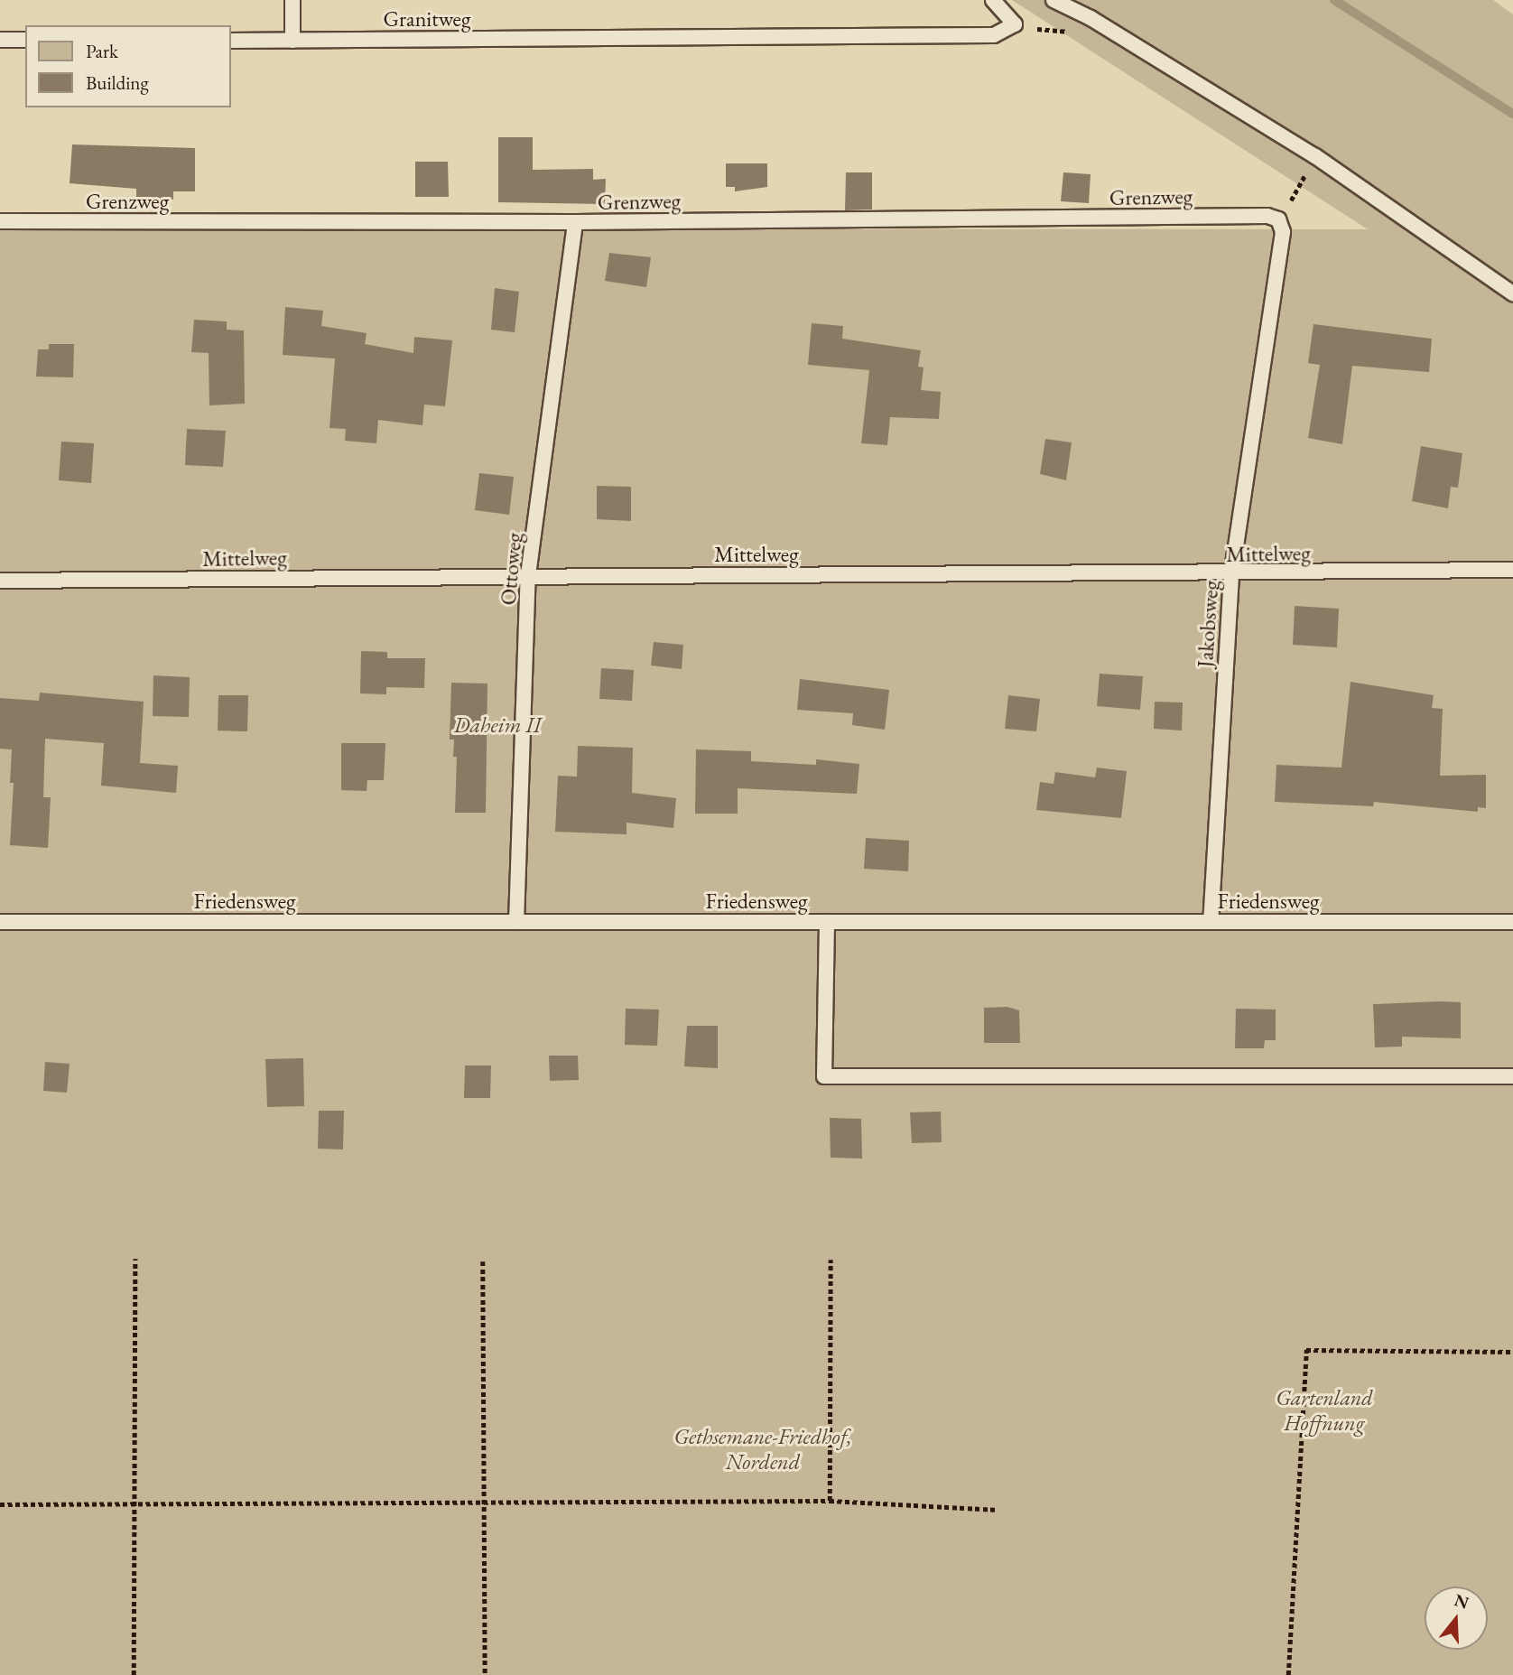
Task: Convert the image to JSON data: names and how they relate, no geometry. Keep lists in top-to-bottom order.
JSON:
{
  "streets": {
    "lane": [
      "Granitweg",
      "Grenzweg",
      "Mittelweg",
      "Ottoweg",
      "Jakobsweg",
      "Friedensweg"
    ]
  },
  "crossings": [
    ["Grenzweg", "Ottoweg"],
    ["Grenzweg", "Jakobsweg"],
    ["Mittelweg", "Ottoweg"],
    ["Mittelweg", "Jakobsweg"],
    ["Ottoweg", "Friedensweg"],
    ["Jakobsweg", "Friedensweg"]
  ],
  "parks": ["Daheim II", "Gartenland Hoffnung", "Gethsemane-Friedhof, Nordend"],
  "legend": ["Park", "Building"],
  "north": "top"
}
